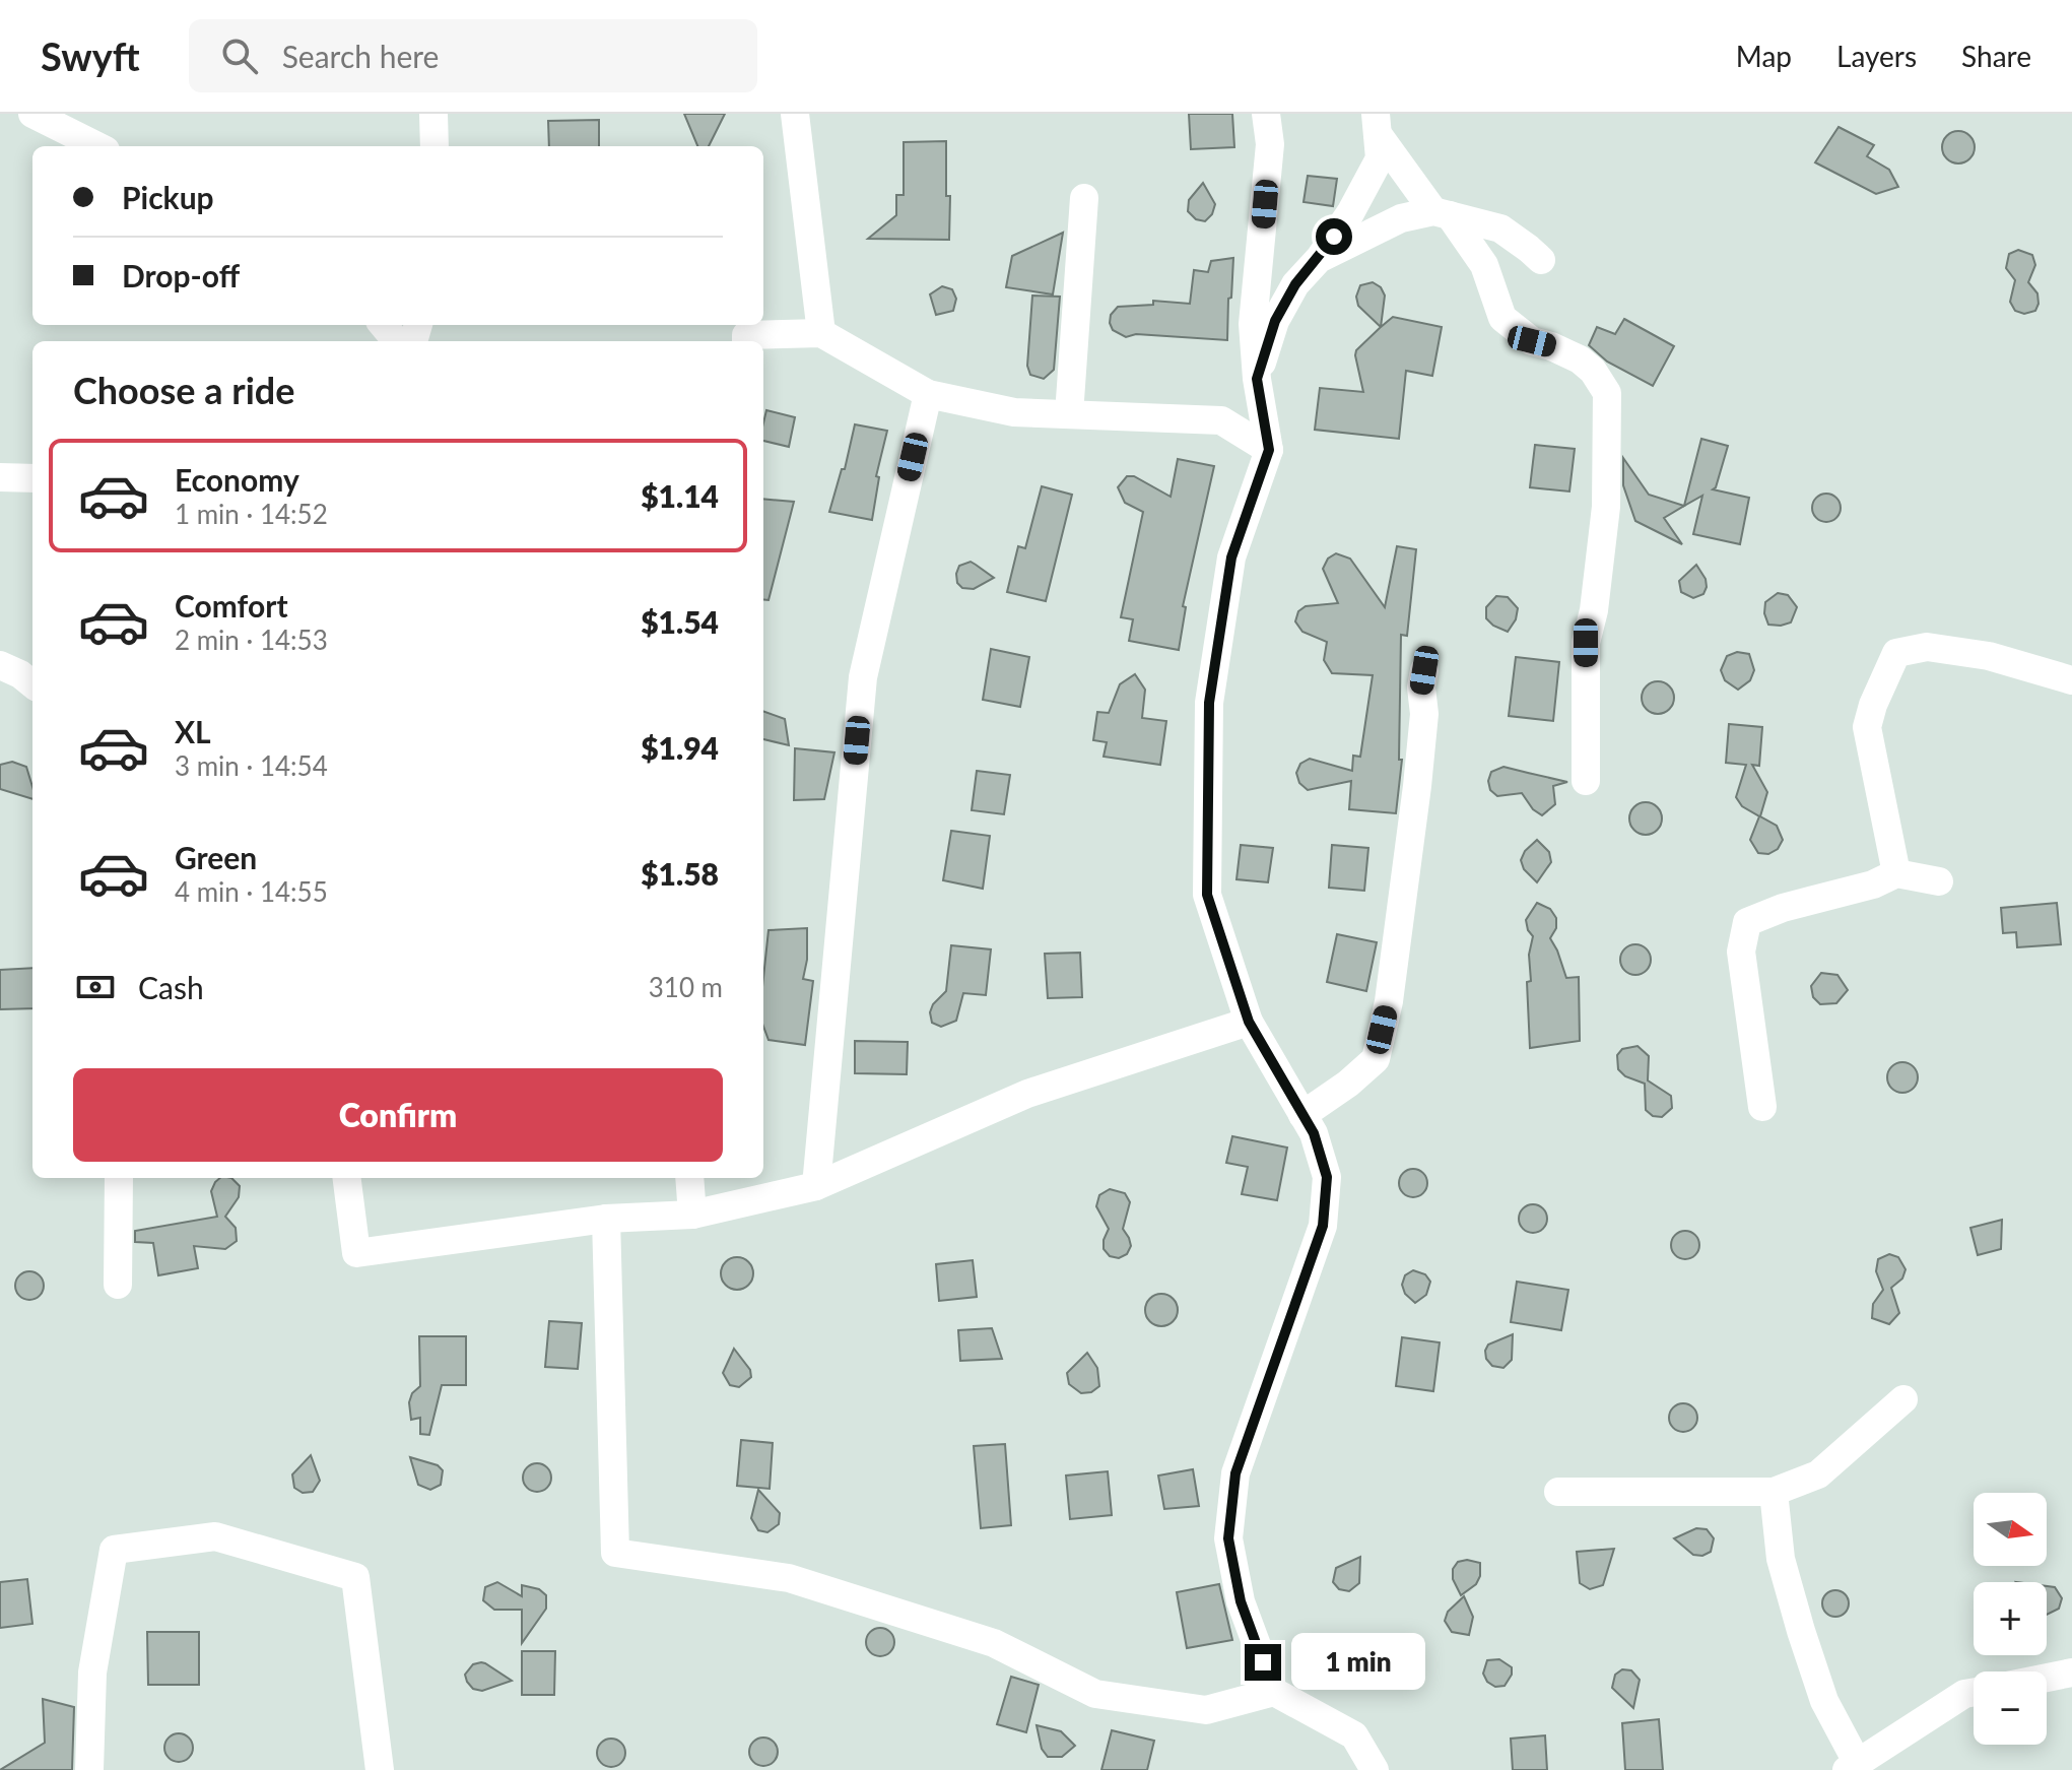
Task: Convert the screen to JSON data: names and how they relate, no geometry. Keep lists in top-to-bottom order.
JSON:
{
  "north": "right",
  "page": {
    "header": "Swyft",
    "search": "Search here",
    "nav": ["Map", "Layers", "Share"],
    "banner": ["Pickup", "Drop-off"],
    "heading": "Choose a ride",
    "list": [
      {
        "name": "Economy",
        "note": "1 min · 14:52",
        "value": "$1.14"
      },
      {
        "name": "Comfort",
        "note": "2 min · 14:53",
        "value": "$1.54"
      },
      {
        "name": "XL",
        "note": "3 min · 14:54",
        "value": "$1.94"
      },
      {
        "name": "Green",
        "note": "4 min · 14:55",
        "value": "$1.58"
      }
    ],
    "pay": ["Cash", "310 m"],
    "buttons": "Confirm",
    "map_buttons": ["+", "−"],
    "bubble": "1 min"
  }
}
